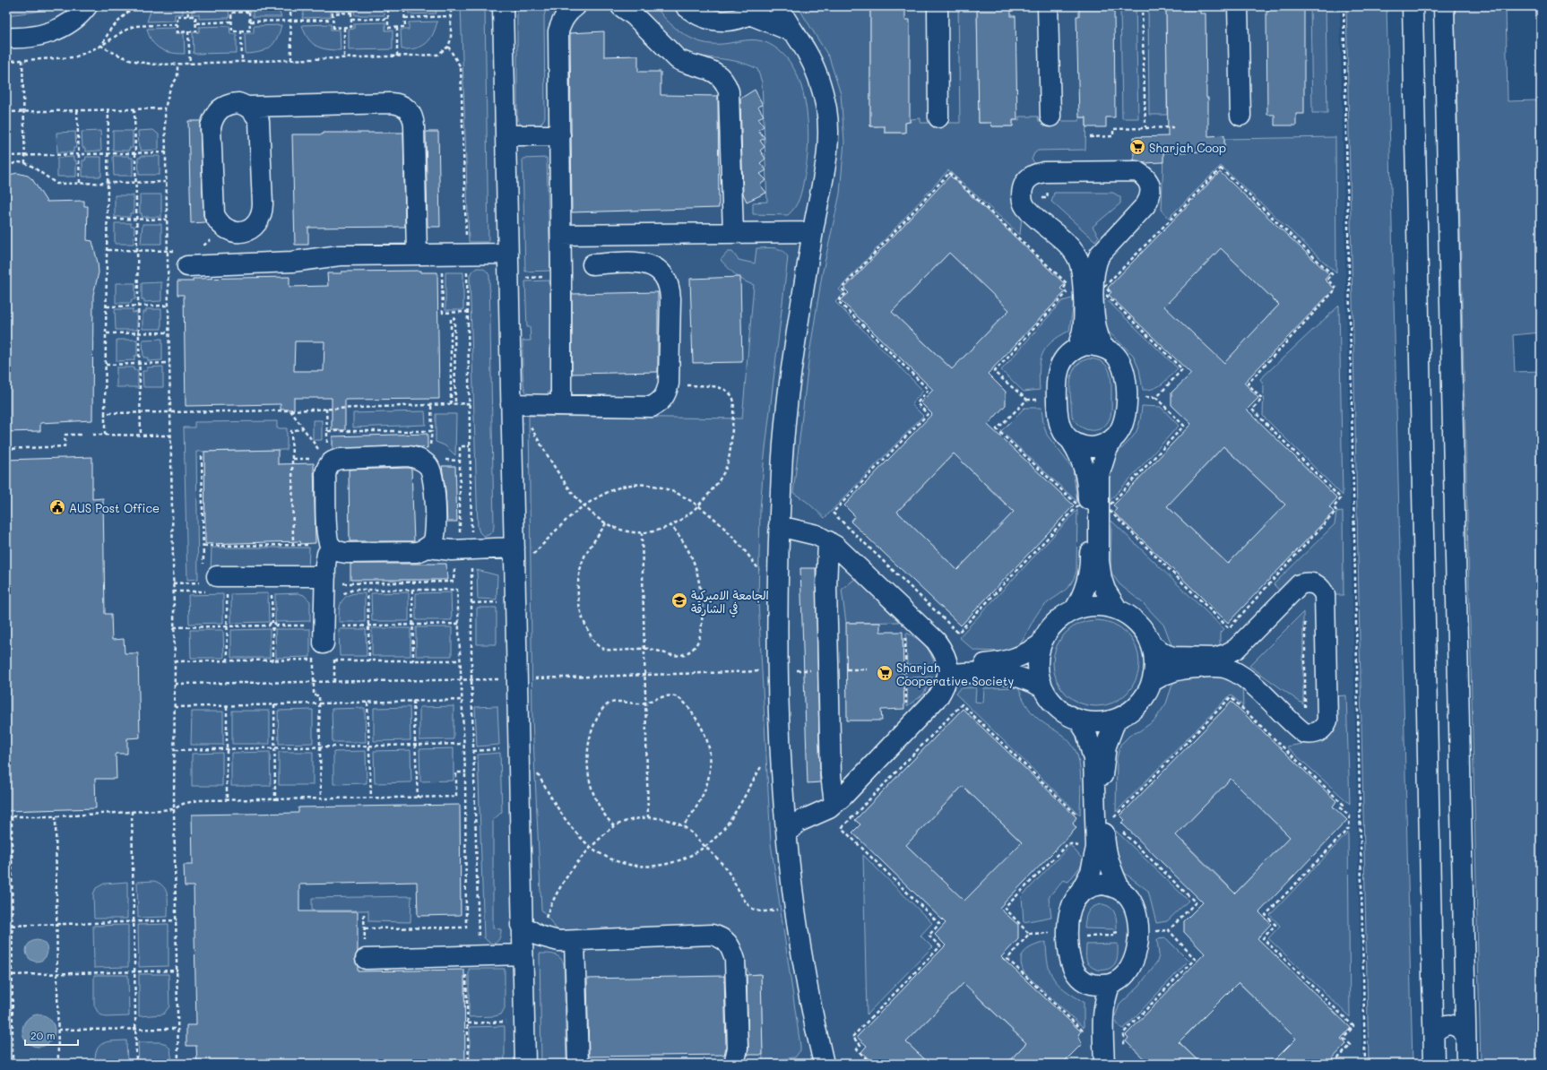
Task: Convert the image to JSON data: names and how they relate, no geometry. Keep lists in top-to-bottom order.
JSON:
{
  "places": {
    "supermarket": ["Sharjah Coop", "Sharjah Cooperative Society"],
    "public building": ["AUS Post Office"],
    "school or university": ["الجامعة الاميركية في الشارقة"]
  },
  "scale_bar": "20 m"
}
